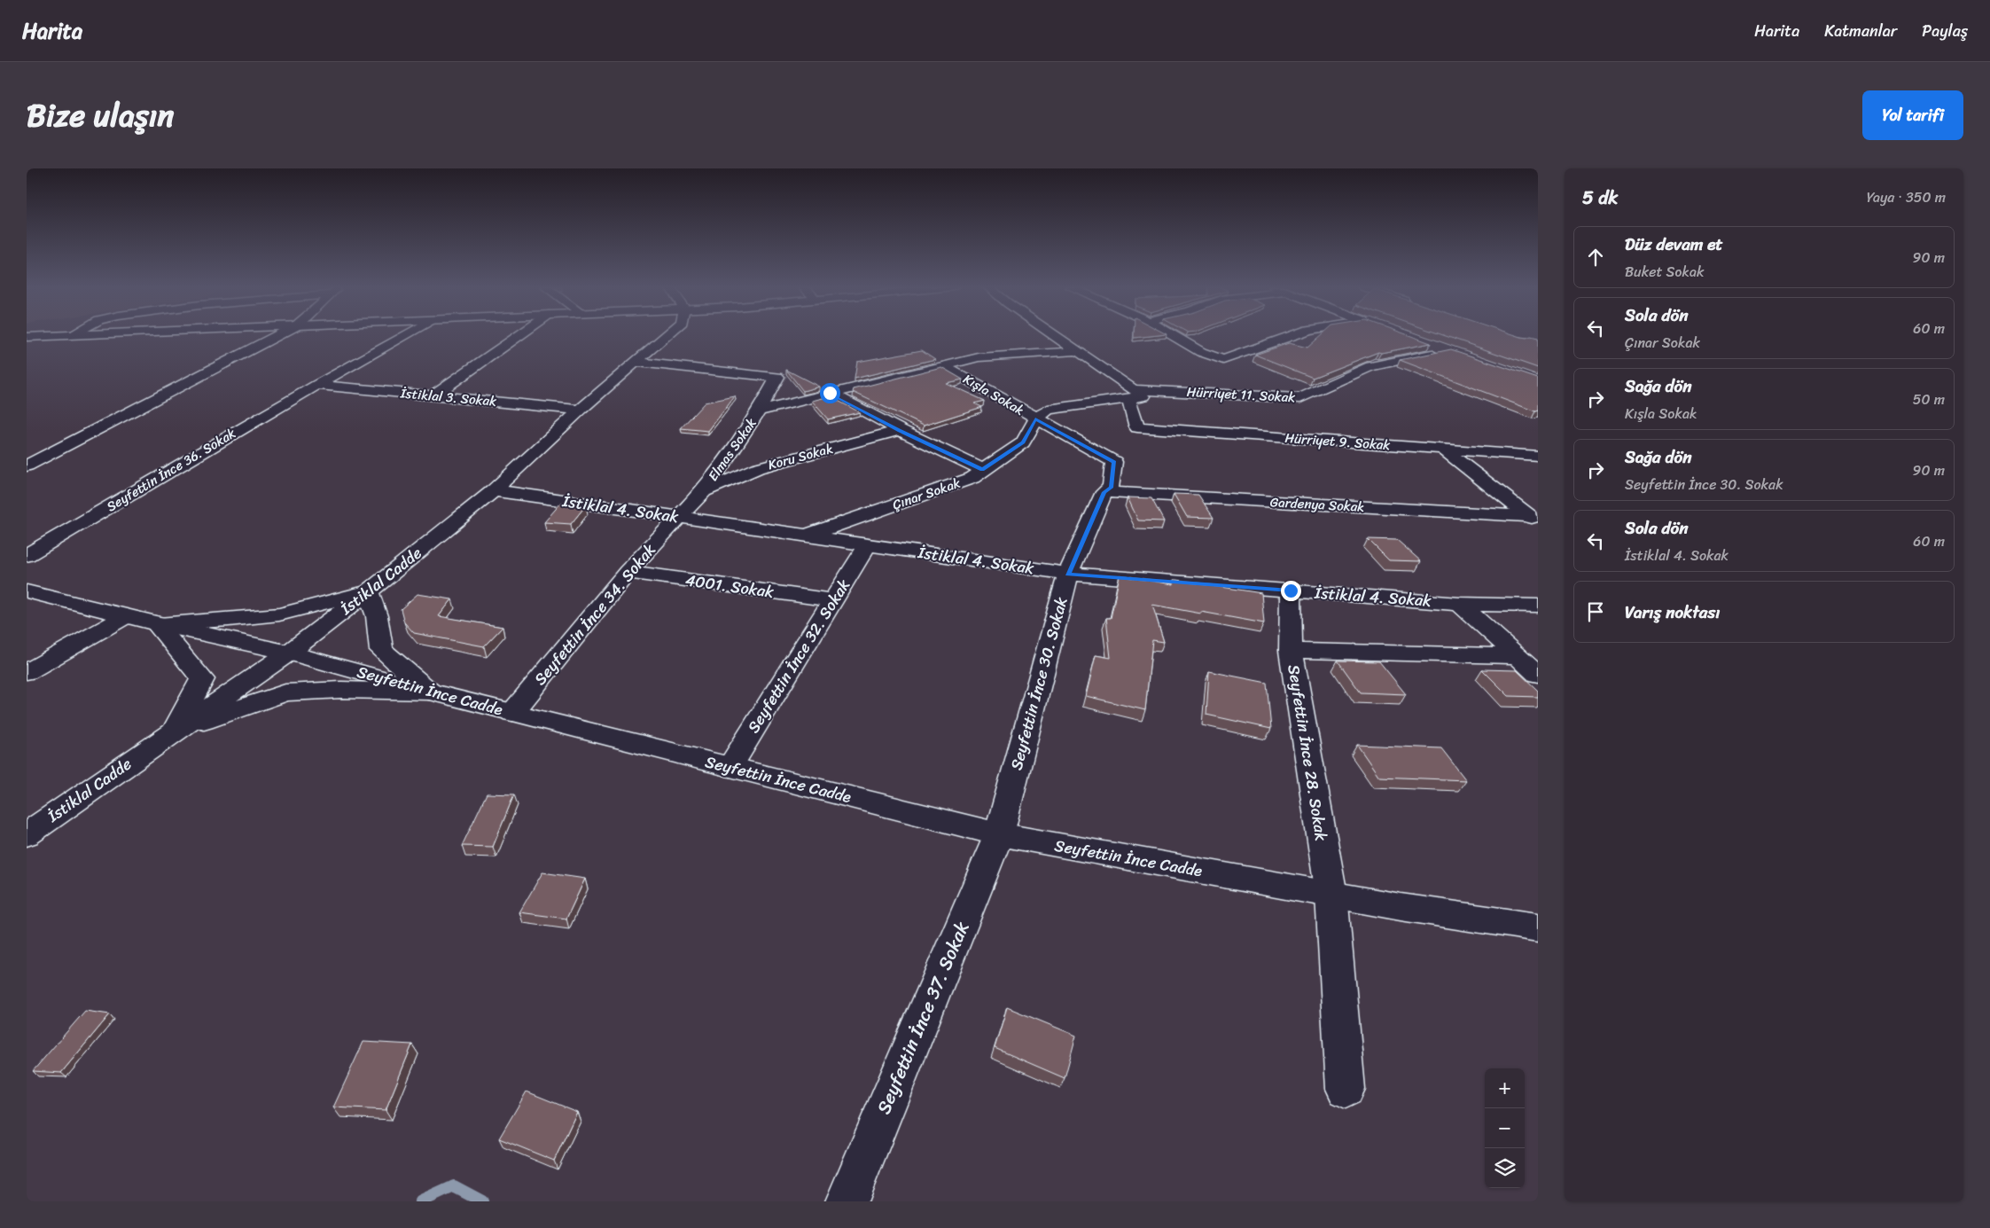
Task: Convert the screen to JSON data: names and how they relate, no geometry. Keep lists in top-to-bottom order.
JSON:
{
  "streets": {
    "street": [
      "Kışla Sokak",
      "Hürriyet 11. Sokak",
      "İstiklal 3. Sokak",
      "Hürriyet 9. Sokak",
      "Elmas Sokak",
      "Koru Sokak",
      "Seyfettin İnce 36. Sokak",
      "Çınar Sokak",
      "Gardenya Sokak",
      "İstiklal 4. Sokak",
      "İstiklal Cadde",
      "4001. Sokak",
      "Seyfettin İnce 34. Sokak",
      "Seyfettin İnce 32. Sokak",
      "Seyfettin İnce 30. Sokak",
      "Seyfettin İnce Cadde",
      "Seyfettin İnce 28. Sokak",
      "Seyfettin İnce 37. Sokak"
    ]
  },
  "crossings": [
    ["Kışla Sokak", "Çınar Sokak"],
    ["Kışla Sokak", "Seyfettin İnce 30. Sokak"],
    ["Hürriyet 11. Sokak", "Hürriyet 9. Sokak"],
    ["İstiklal 3. Sokak", "Seyfettin İnce 36. Sokak"],
    ["İstiklal 3. Sokak", "İstiklal Cadde"],
    ["Elmas Sokak", "Koru Sokak"],
    ["Elmas Sokak", "İstiklal 4. Sokak"],
    ["Elmas Sokak", "İstiklal Cadde"],
    ["Elmas Sokak", "Seyfettin İnce 34. Sokak"],
    ["Çınar Sokak", "İstiklal 4. Sokak"],
    ["Gardenya Sokak", "Seyfettin İnce 30. Sokak"],
    ["İstiklal 4. Sokak", "İstiklal Cadde"],
    ["İstiklal 4. Sokak", "Seyfettin İnce 34. Sokak"],
    ["İstiklal 4. Sokak", "Seyfettin İnce 32. Sokak"],
    ["İstiklal 4. Sokak", "Seyfettin İnce 30. Sokak"],
    ["İstiklal Cadde", "Seyfettin İnce Cadde"],
    ["4001. Sokak", "Seyfettin İnce 34. Sokak"],
    ["4001. Sokak", "Seyfettin İnce 32. Sokak"],
    ["Seyfettin İnce 34. Sokak", "Seyfettin İnce Cadde"],
    ["Seyfettin İnce 32. Sokak", "Seyfettin İnce Cadde"],
    ["Seyfettin İnce 30. Sokak", "Seyfettin İnce Cadde"],
    ["Seyfettin İnce 30. Sokak", "Seyfettin İnce 37. Sokak"],
    ["Seyfettin İnce Cadde", "Seyfettin İnce 28. Sokak"],
    ["Seyfettin İnce Cadde", "Seyfettin İnce 37. Sokak"]
  ],
  "page": {
    "header": "Harita",
    "nav": ["Harita", "Katmanlar", "Paylaş"],
    "title": "Bize ulaşın",
    "buttons": "Yol tarifi",
    "heading": ["5 dk", "Yaya · 350 m"],
    "list": [
      ["Düz devam et", "Buket Sokak", "90 m"],
      ["Sola dön", "Çınar Sokak", "60 m"],
      ["Sağa dön", "Kışla Sokak", "50 m"],
      ["Sağa dön", "Seyfettin İnce 30. Sokak", "90 m"],
      ["Sola dön", "İstiklal 4. Sokak", "60 m"],
      "Varış noktası"
    ],
    "map_buttons": ["+", "−"]
  }
}
